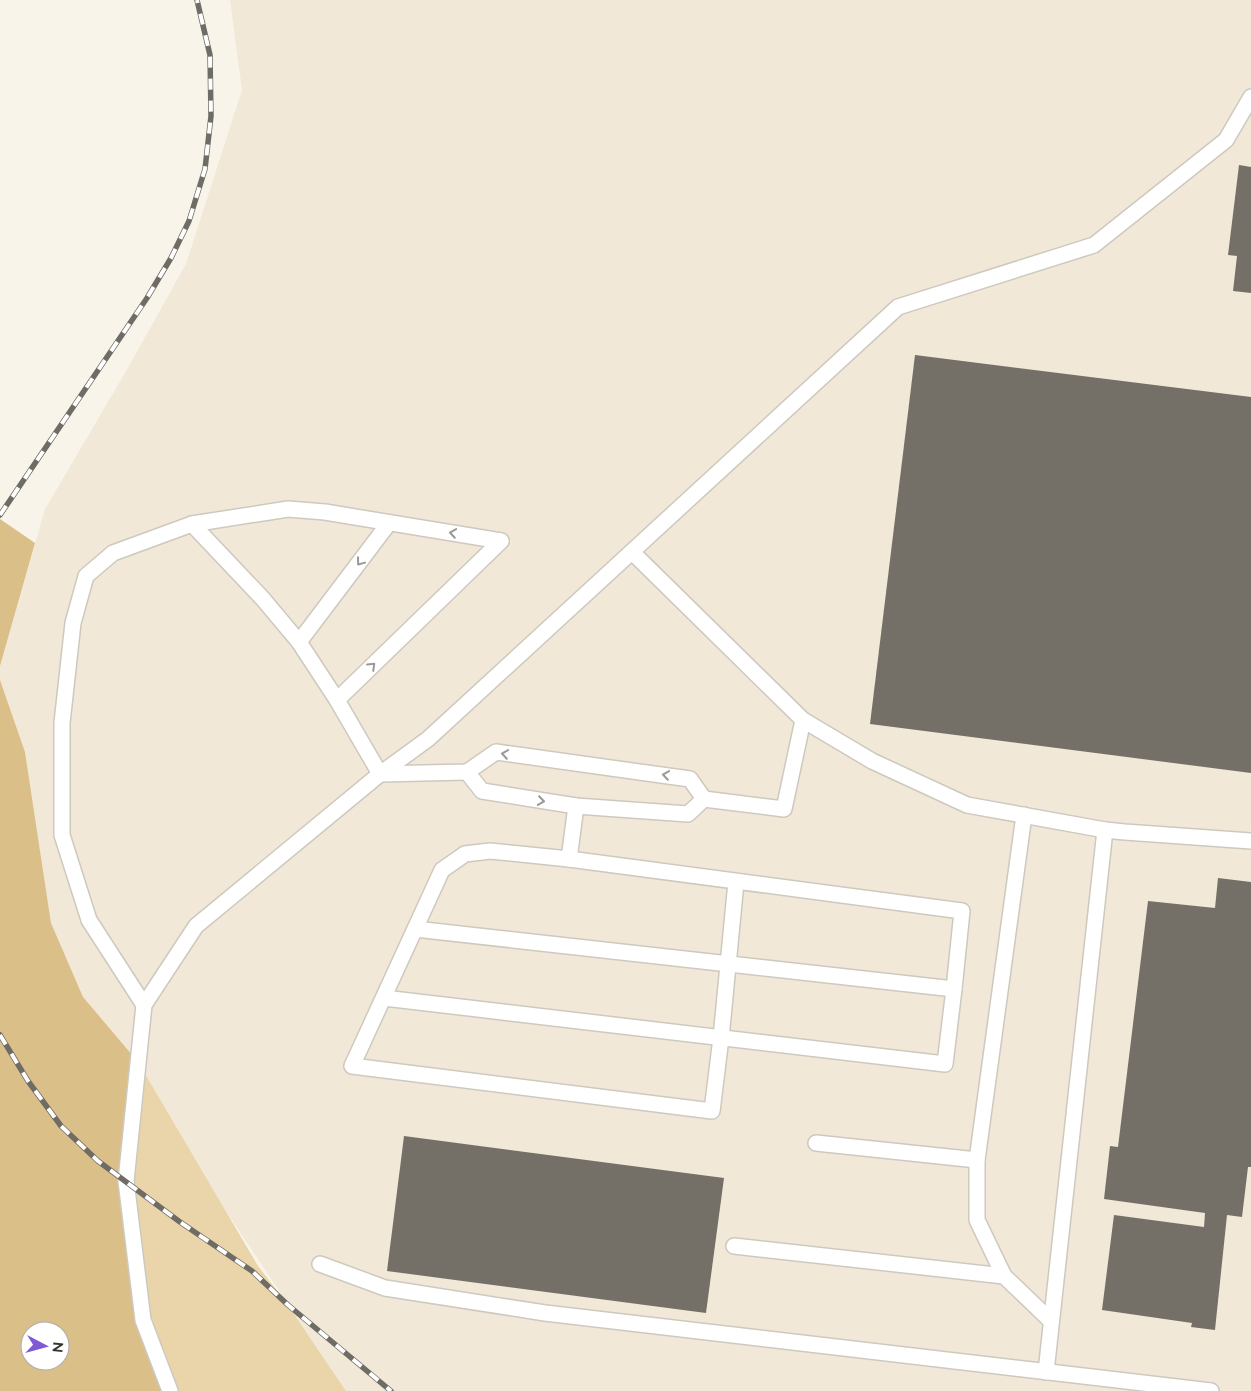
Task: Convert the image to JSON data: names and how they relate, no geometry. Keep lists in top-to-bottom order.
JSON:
{
  "north": "right"
}
